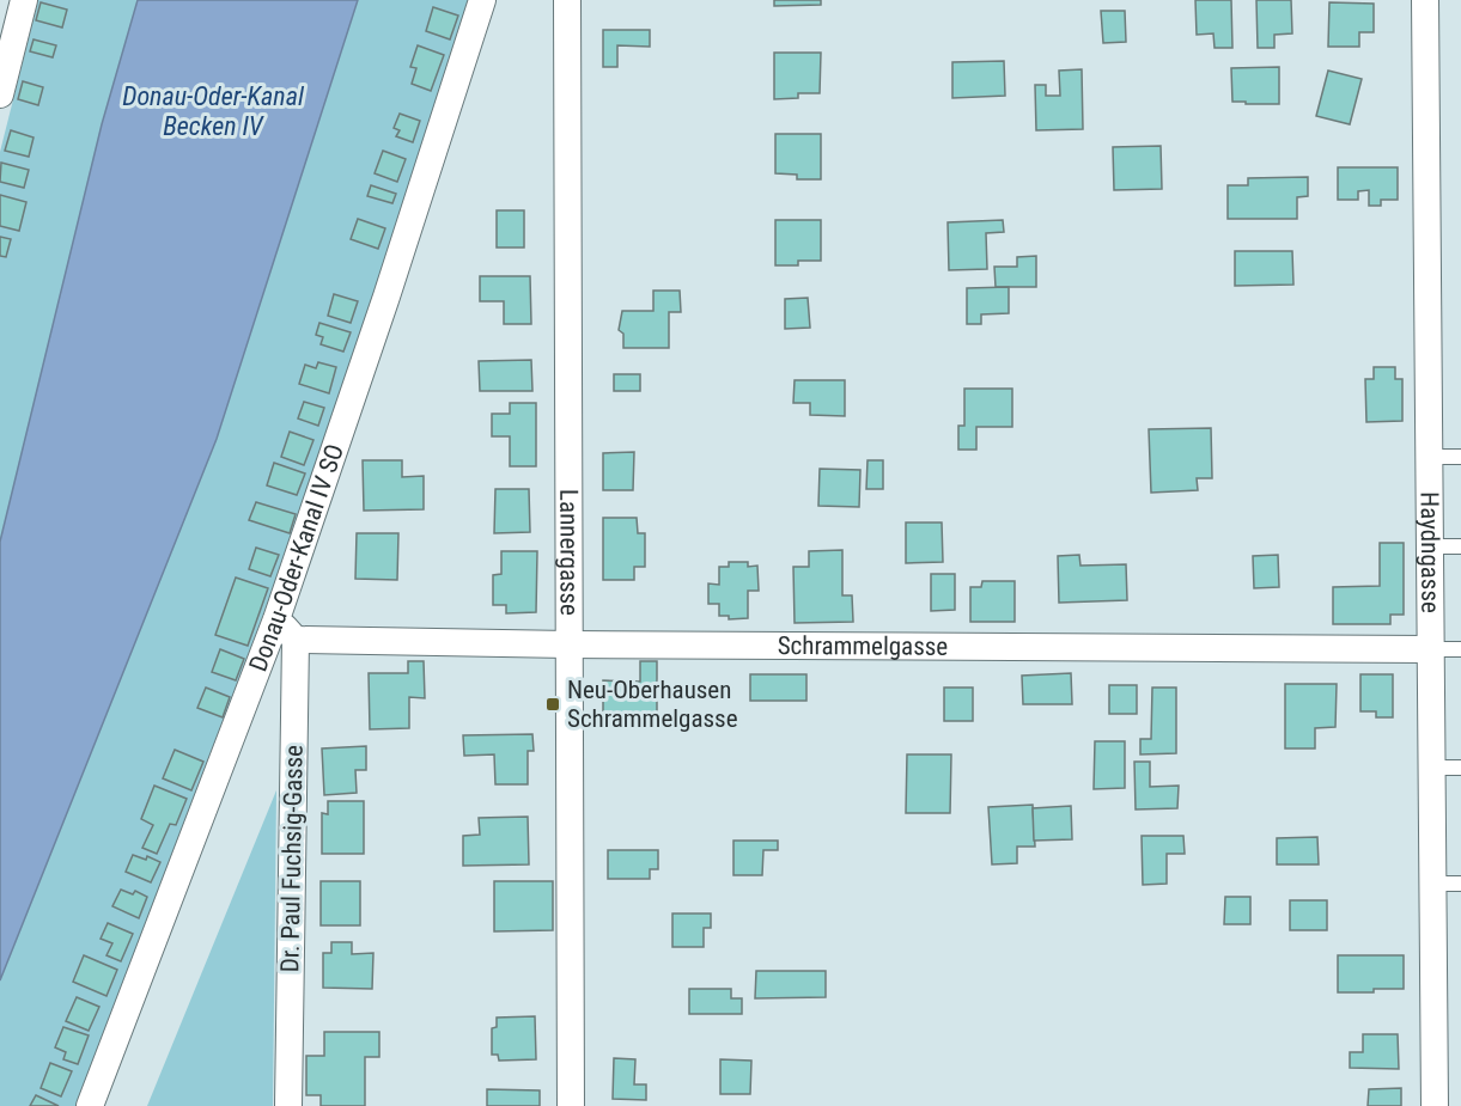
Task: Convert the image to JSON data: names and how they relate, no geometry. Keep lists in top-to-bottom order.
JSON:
{
  "streets": {
    "street": [
      "Lannergasse",
      "Haydngasse",
      "Donau-Oder-Kanal IV SO",
      "Schrammelgasse",
      "Dr. Paul Fuchsig-Gasse"
    ]
  },
  "crossings": [
    ["Lannergasse", "Schrammelgasse"],
    ["Haydngasse", "Schrammelgasse"],
    ["Schrammelgasse", "Dr. Paul Fuchsig-Gasse"]
  ],
  "water": ["Donau-Oder-Kanal Becken IV"],
  "places": {
    "transit": ["Neu-Oberhausen Schrammelgasse"]
  }
}
